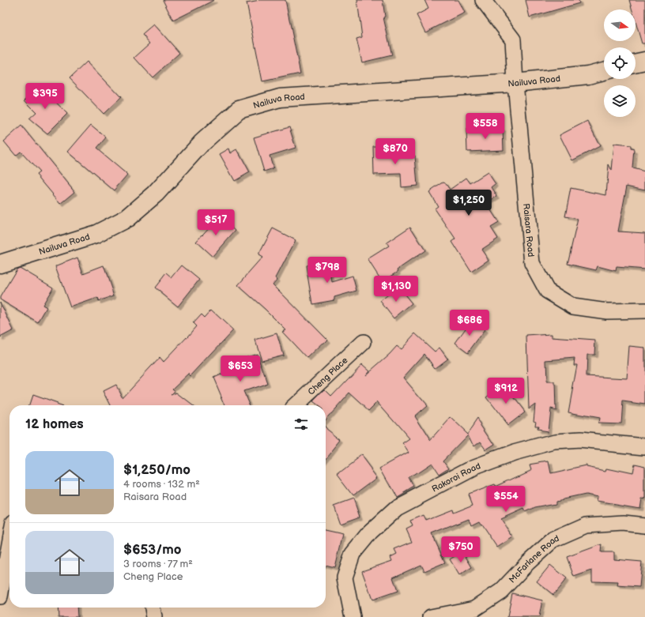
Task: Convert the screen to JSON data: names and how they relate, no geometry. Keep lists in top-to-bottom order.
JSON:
{
  "streets": {
    "main road": ["Nailuva Road"],
    "street": [
      "Raisara Road",
      "Cheng Place",
      "Rakoroi Road",
      "McFarlane Road"
    ]
  },
  "crossings": [
    ["Nailuva Road", "Raisara Road"]
  ],
  "north": "right",
  "page": {
    "price": [
      "$395",
      "$558",
      "$870",
      "$1,250",
      "$517",
      "$798",
      "$1,130",
      "$686",
      "$653",
      "$912",
      "$554",
      "$750"
    ],
    "heading": "12 homes",
    "list": [
      {
        "name": "$1,250/mo",
        "note": "4 rooms · 132 m² · Raisara Road"
      },
      {
        "name": "$653/mo",
        "note": "3 rooms · 77 m² · Cheng Place"
      }
    ]
  }
}
